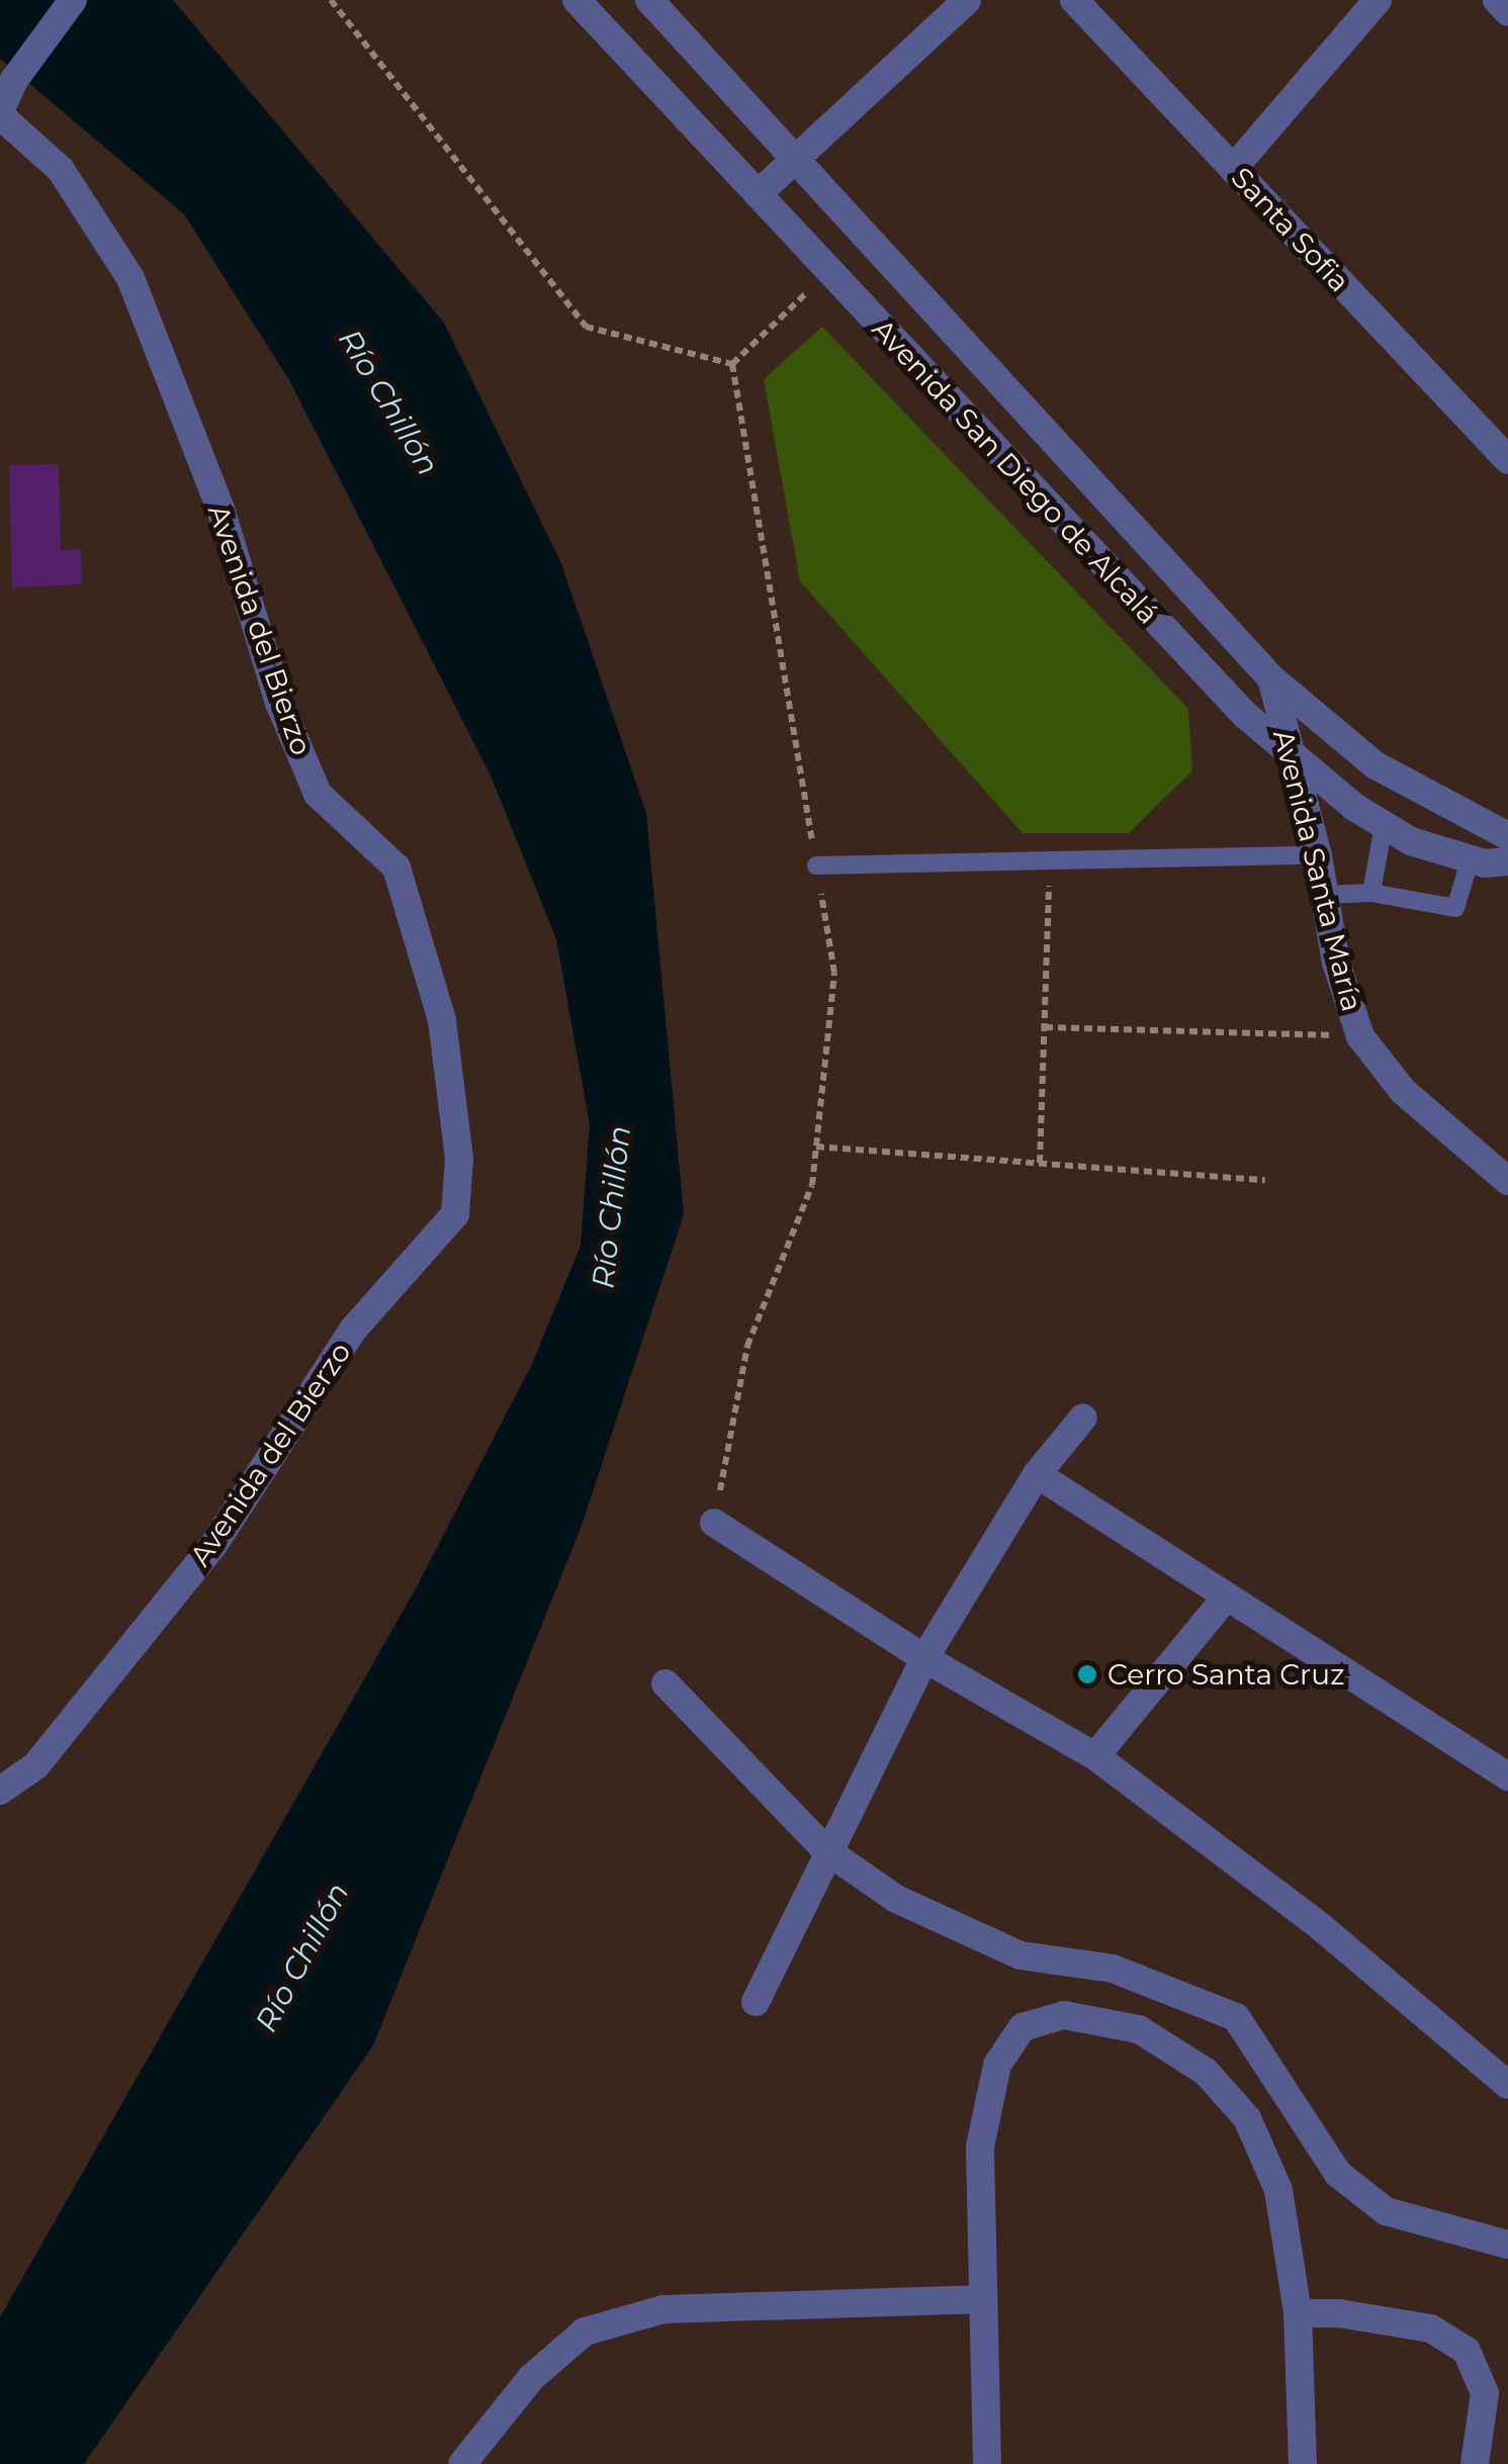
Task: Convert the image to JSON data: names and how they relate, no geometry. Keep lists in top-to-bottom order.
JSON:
{
  "streets": {
    "street": [
      "Santa Sofia",
      "Avenida San Diego de Alcalá",
      "Avenida del Bierzo",
      "Avenida Santa María"
    ]
  },
  "crossings": [
    ["Avenida San Diego de Alcalá", "Avenida Santa María"]
  ],
  "water": ["Río Chillón"],
  "places": ["Cerro Santa Cruz"]
}
